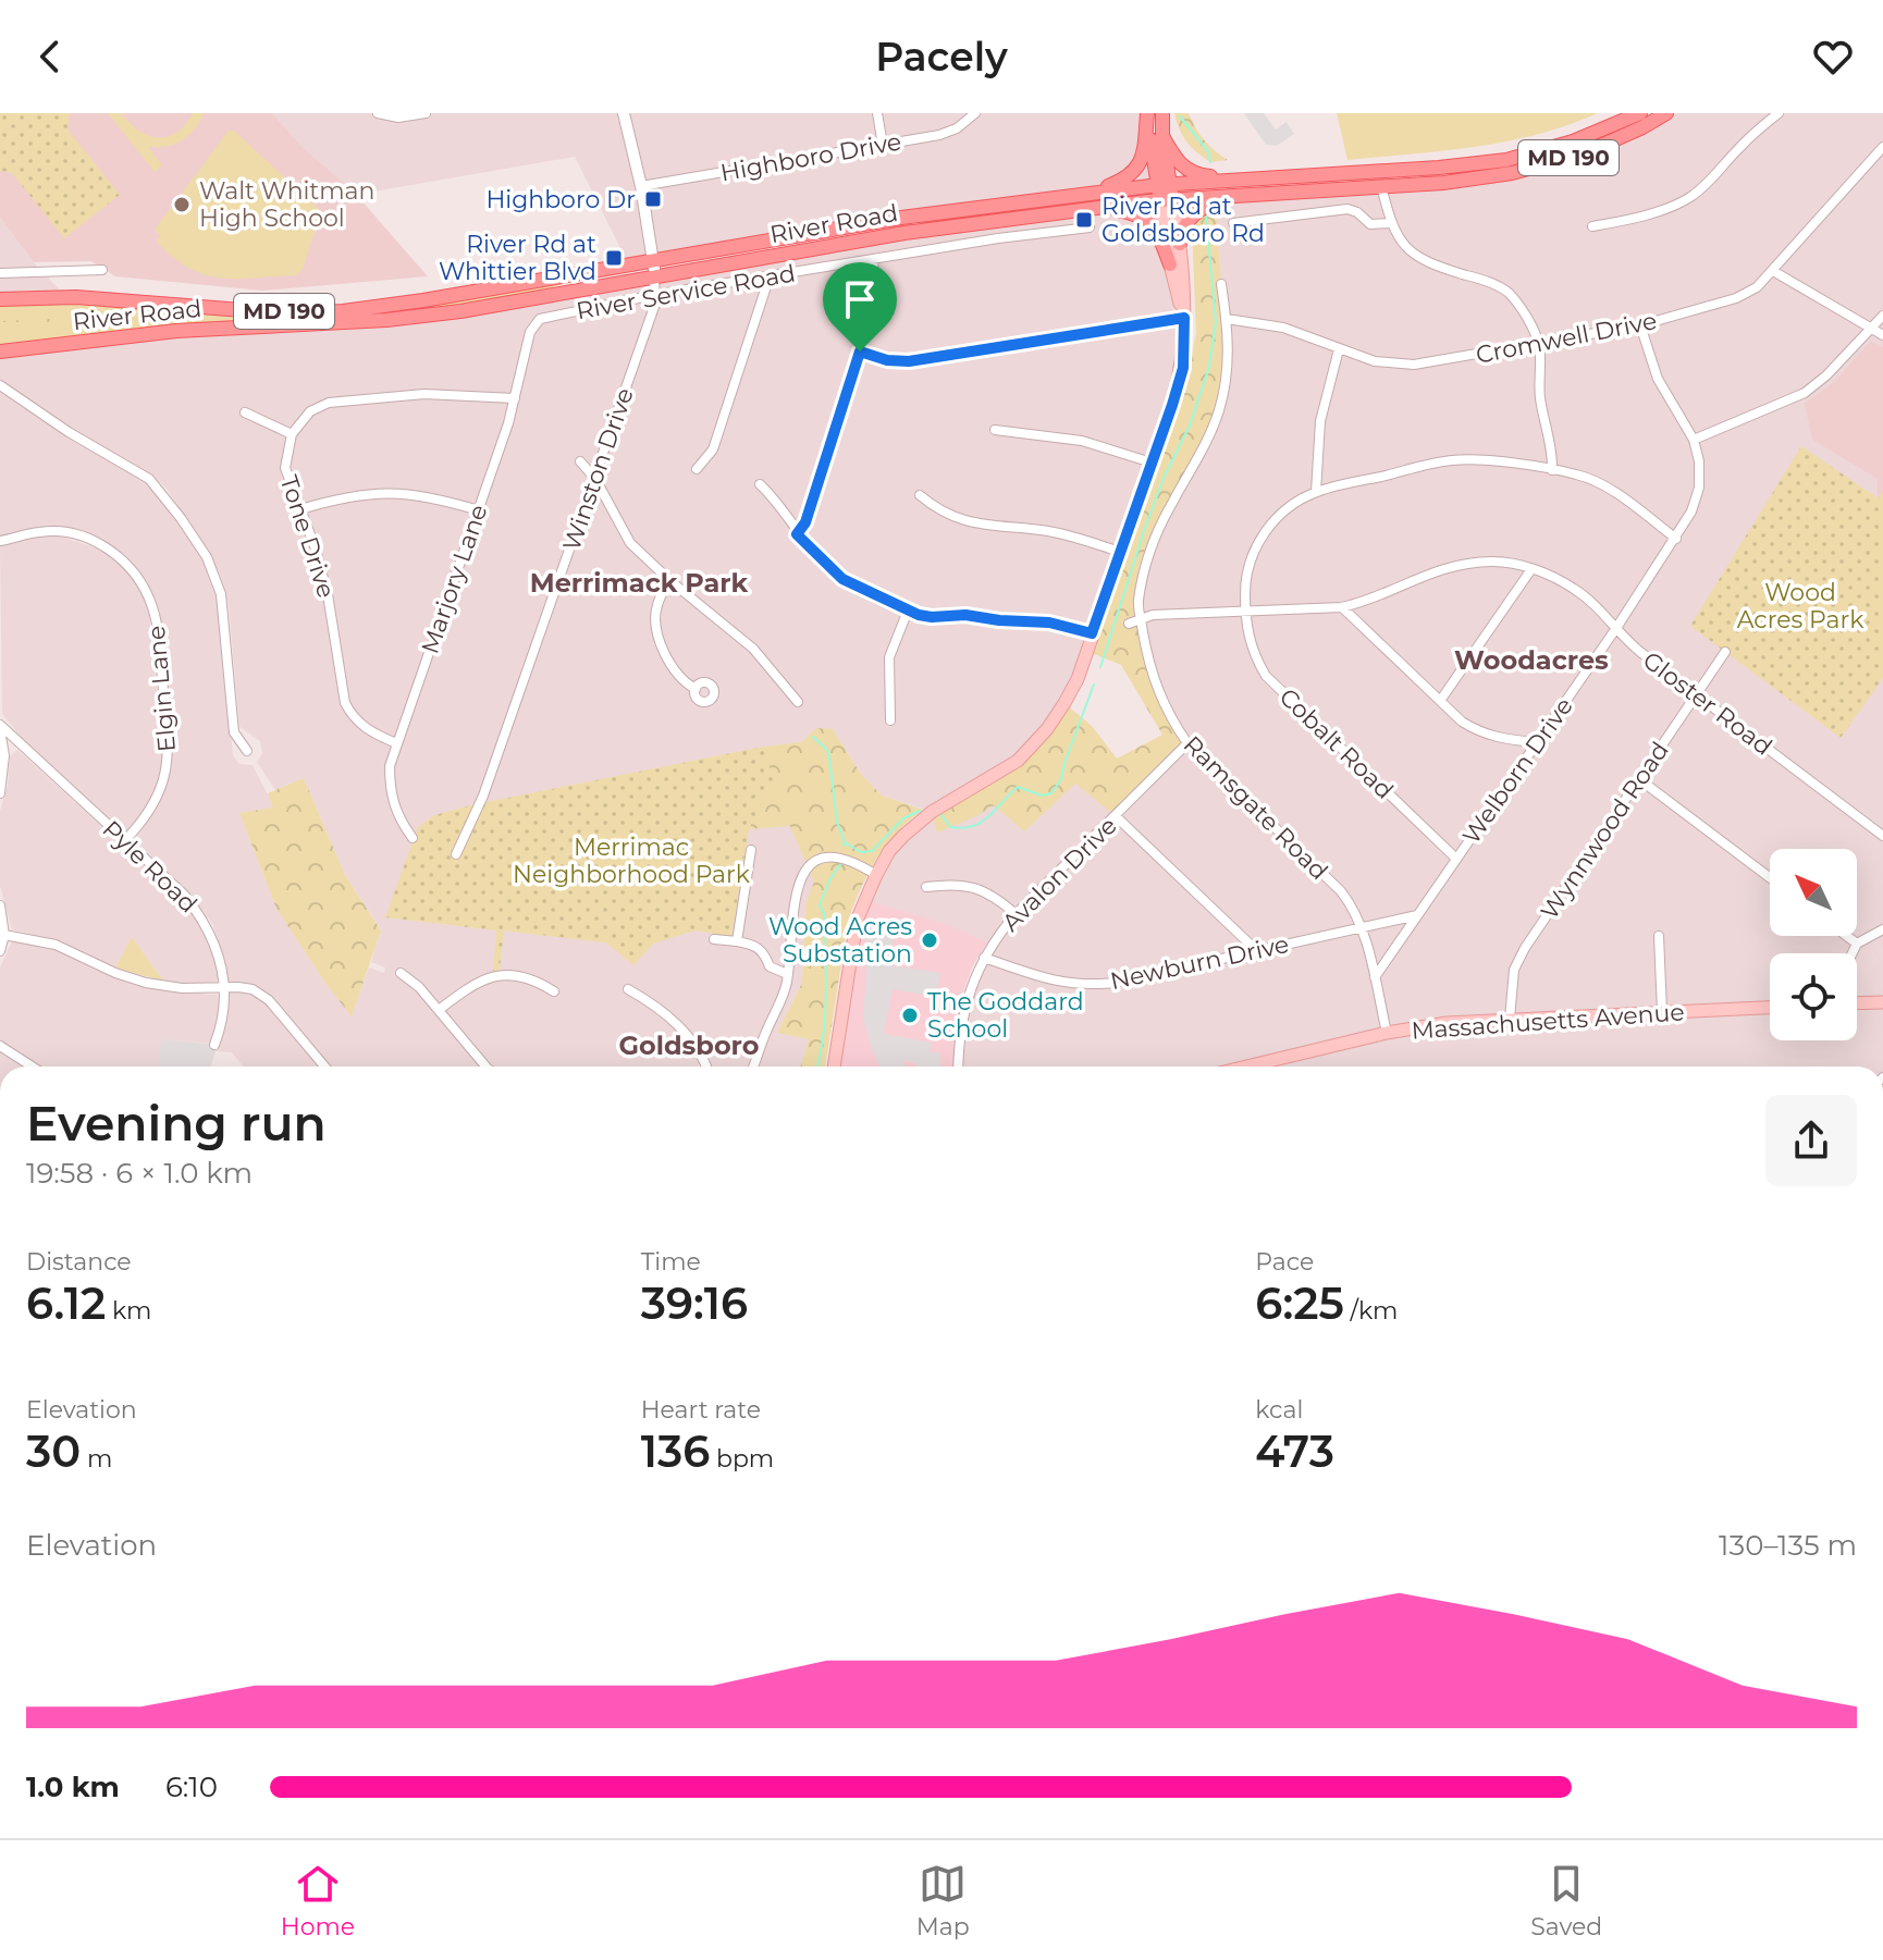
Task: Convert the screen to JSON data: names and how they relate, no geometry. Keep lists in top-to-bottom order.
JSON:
{
  "streets": {
    "main road": ["MD 190", "River Road", "Massachusetts Avenue"],
    "street": [
      "Highboro Drive",
      "River Service Road",
      "Cromwell Drive",
      "Winston Drive",
      "Tone Drive",
      "Marjory Lane",
      "Elgin Lane",
      "Gloster Road",
      "Cobalt Road",
      "Welborn Drive",
      "Ramsgate Road",
      "Wynnwood Road",
      "Pyle Road",
      "Avalon Drive",
      "Newburn Drive"
    ]
  },
  "crossings": [
    ["River Road", "Winston Drive"],
    ["River Service Road", "Winston Drive"],
    ["River Service Road", "Marjory Lane"],
    ["Cromwell Drive", "Welborn Drive"],
    ["Cromwell Drive", "Ramsgate Road"],
    ["Tone Drive", "Marjory Lane"],
    ["Elgin Lane", "Pyle Road"],
    ["Gloster Road", "Cobalt Road"],
    ["Gloster Road", "Welborn Drive"],
    ["Gloster Road", "Ramsgate Road"],
    ["Gloster Road", "Wynnwood Road"],
    ["Cobalt Road", "Welborn Drive"],
    ["Welborn Drive", "Ramsgate Road"],
    ["Welborn Drive", "Newburn Drive"],
    ["Ramsgate Road", "Avalon Drive"],
    ["Ramsgate Road", "Newburn Drive"],
    ["Ramsgate Road", "Massachusetts Avenue"],
    ["Wynnwood Road", "Massachusetts Avenue"],
    ["Avalon Drive", "Newburn Drive"]
  ],
  "districts": ["Merrimack Park", "Woodacres", "Goldsboro"],
  "parks": ["Wood Acres Park", "Merrimac Neighborhood Park"],
  "places": {
    "transit": ["Highboro Dr", "River Rd at Goldsboro Rd", "River Rd at Whittier Blvd"],
    "other": ["Walt Whitman High School", "Wood Acres Substation", "The Goddard School"]
  },
  "north": "top left",
  "page": {
    "header": "Pacely",
    "heading": ["Evening run", "19:58 · 6 × 1.0 km"],
    "stats": [
      ["Distance", "6.12 km"],
      ["Time", "39:16"],
      ["Pace", "6:25 /km"],
      ["Elevation", "30 m"],
      ["Heart rate", "136 bpm"],
      ["kcal", "473"]
    ],
    "chart": ["Elevation", "130–135 m"],
    "list": [
      {
        "name": "1.0 km",
        "note": "6:10"
      }
    ],
    "tabs": ["Home", "Map", "Saved"]
  }
}
